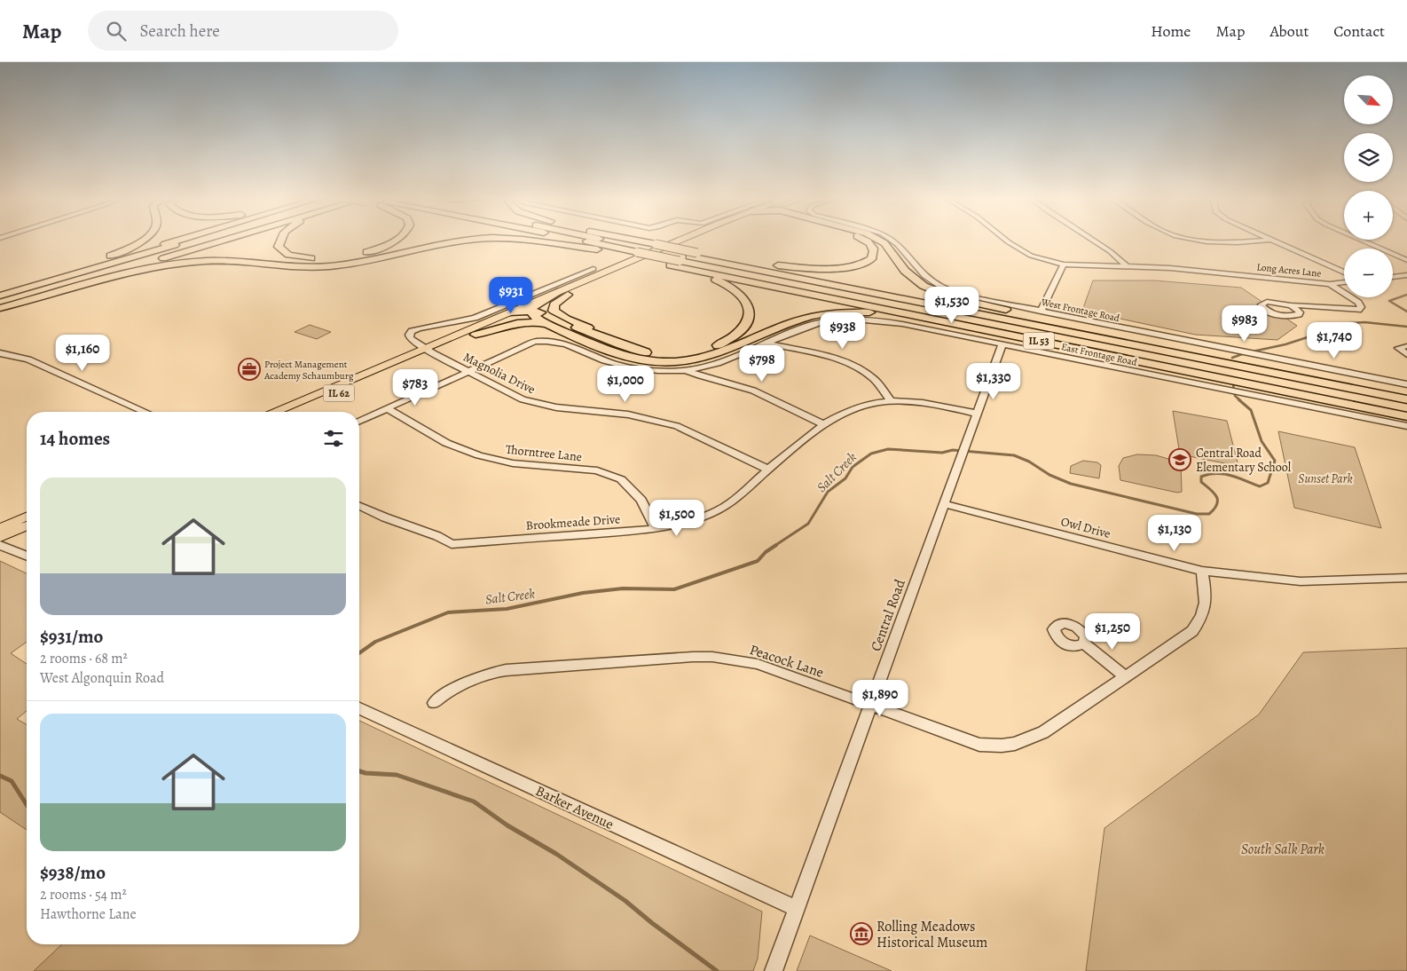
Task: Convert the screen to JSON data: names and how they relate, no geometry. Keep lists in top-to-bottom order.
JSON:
{
  "streets": {
    "highway": ["IL 53"],
    "main road": ["IL 62"],
    "street": [
      "Long Acres Lane",
      "West Frontage Road",
      "East Frontage Road",
      "Magnolia Drive",
      "Thorntree Lane",
      "Brookmeade Drive",
      "Owl Drive",
      "Central Road",
      "Peacock Lane",
      "Barker Avenue"
    ]
  },
  "crossings": [
    ["East Frontage Road", "Magnolia Drive"],
    ["East Frontage Road", "Thorntree Lane"],
    ["East Frontage Road", "Central Road"],
    ["Magnolia Drive", "IL 62"],
    ["Magnolia Drive", "Brookmeade Drive"],
    ["Thorntree Lane", "Brookmeade Drive"],
    ["Brookmeade Drive", "Central Road"],
    ["Owl Drive", "Central Road"],
    ["Owl Drive", "Peacock Lane"],
    ["Central Road", "Peacock Lane"],
    ["Central Road", "Barker Avenue"]
  ],
  "water": ["Salt Creek"],
  "parks": ["Sunset Park", "South Salk Park"],
  "places": {
    "office": ["Project Management Academy Schaumburg"],
    "school or university": ["Central Road Elementary School"],
    "museum": ["Rolling Meadows Historical Museum"]
  },
  "north": "bottom right",
  "page": {
    "header": "Map",
    "search": "Search here",
    "nav": [
      "Home",
      "Map",
      "About",
      "Contact"
    ],
    "map_buttons": ["+", "−"],
    "price": [
      "$931",
      "$1,530",
      "$983",
      "$938",
      "$1,740",
      "$1,160",
      "$798",
      "$1,330",
      "$1,000",
      "$783",
      "$1,500",
      "$1,130",
      "$1,250",
      "$1,890"
    ],
    "heading": "14 homes",
    "list": [
      {
        "name": "$931/mo",
        "note": "2 rooms · 68 m² · West Algonquin Road"
      },
      {
        "name": "$938/mo",
        "note": "2 rooms · 54 m² · Hawthorne Lane"
      }
    ]
  }
}
